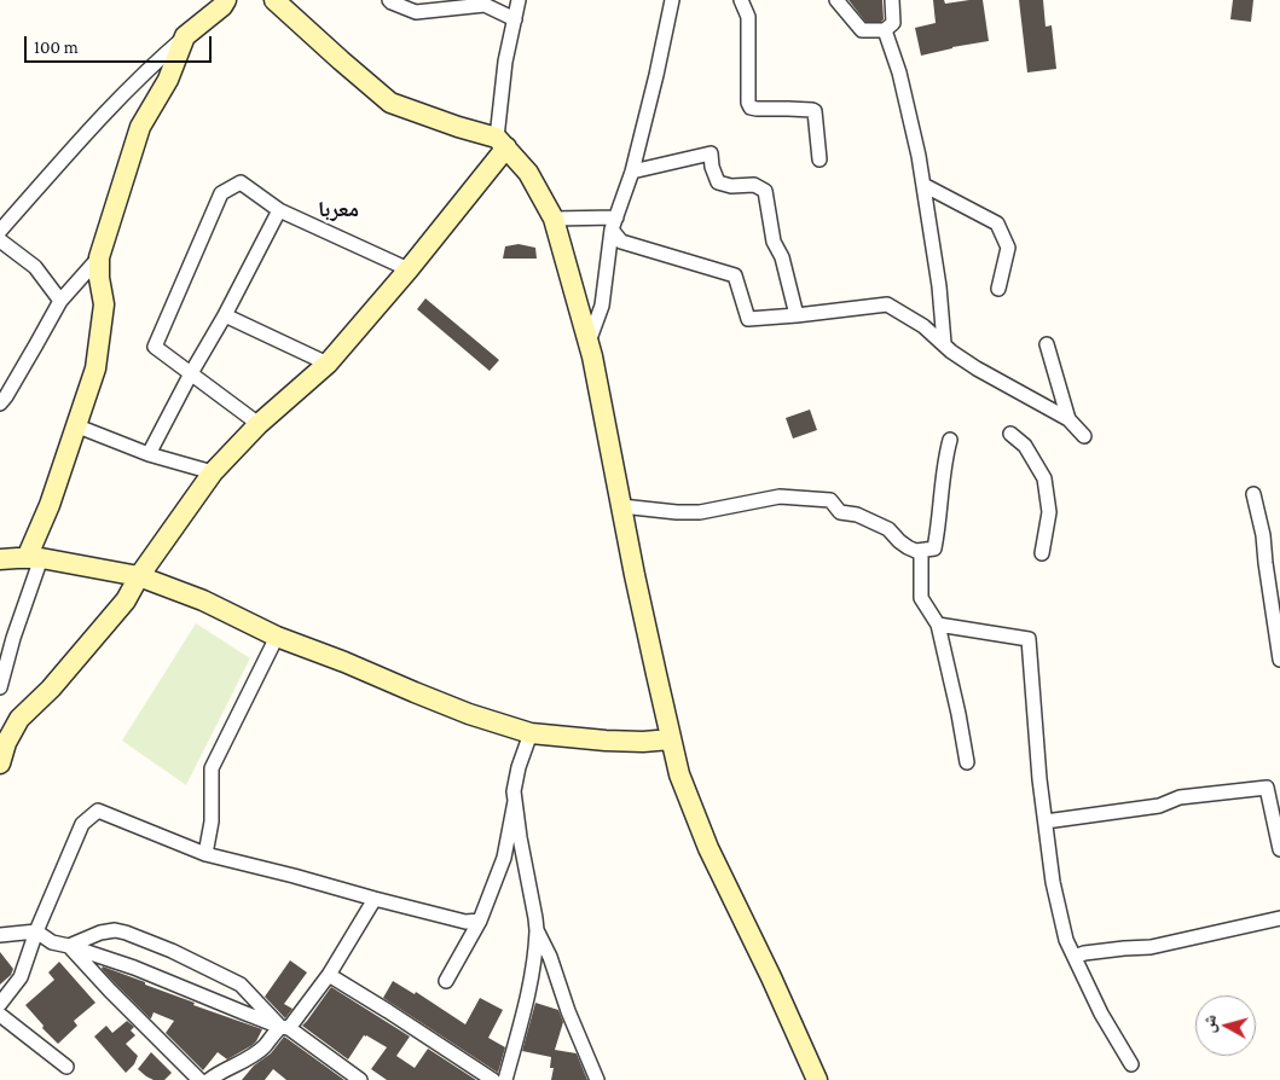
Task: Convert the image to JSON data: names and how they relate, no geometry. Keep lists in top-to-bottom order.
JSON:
{
  "districts": ["معربا"],
  "scale_bar": "100 m",
  "north": "left"
}
